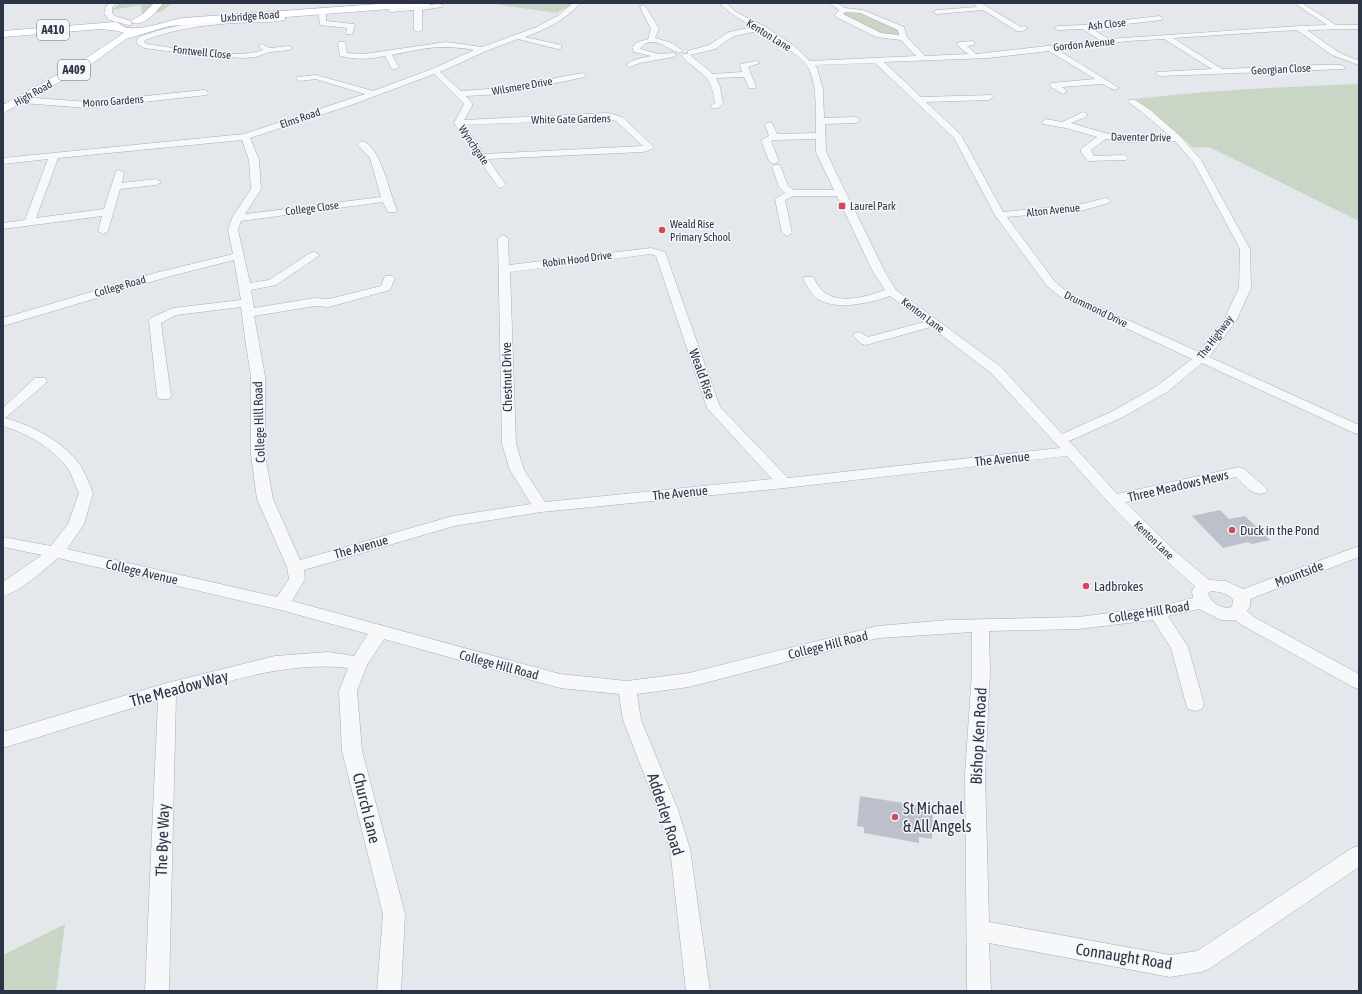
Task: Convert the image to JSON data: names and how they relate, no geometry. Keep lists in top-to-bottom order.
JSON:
{
  "streets": {
    "main road": [
      "Uxbridge Road",
      "A410",
      "A409",
      "High Road"
    ],
    "street": [
      "Ash Close",
      "Kenton Lane",
      "Gordon Avenue",
      "Fontwell Close",
      "Georgian Close",
      "Wilsmere Drive",
      "Monro Gardens",
      "Elms Road",
      "White Gate Gardens",
      "Daventer Drive",
      "Wynchgate",
      "College Close",
      "Alton Avenue",
      "Robin Hood Drive",
      "College Road",
      "Drummond Drive",
      "The Highway",
      "Weald Rise",
      "Chestnut Drive",
      "College Hill Road",
      "The Avenue",
      "Three Meadows Mews",
      "College Avenue",
      "Mountside",
      "The Meadow Way",
      "Bishop Ken Road",
      "Church Lane",
      "Adderley Road",
      "The Bye Way",
      "Connaught Road"
    ]
  },
  "crossings": [
    ["Uxbridge Road", "Fontwell Close"],
    ["Uxbridge Road", "High Road"],
    ["Ash Close", "Gordon Avenue"],
    ["A410", "High Road"],
    ["Kenton Lane", "Gordon Avenue"],
    ["Kenton Lane", "The Highway"],
    ["Kenton Lane", "College Hill Road"],
    ["Kenton Lane", "The Avenue"],
    ["Kenton Lane", "Three Meadows Mews"],
    ["Kenton Lane", "Mountside"],
    ["Gordon Avenue", "Drummond Drive"],
    ["Fontwell Close", "High Road"],
    ["Wilsmere Drive", "Wynchgate"],
    ["High Road", "Monro Gardens"],
    ["Elms Road", "Wynchgate"],
    ["Elms Road", "College Hill Road"],
    ["White Gate Gardens", "Wynchgate"],
    ["Daventer Drive", "The Highway"],
    ["College Close", "College Hill Road"],
    ["Alton Avenue", "Drummond Drive"],
    ["Robin Hood Drive", "Weald Rise"],
    ["Robin Hood Drive", "Chestnut Drive"],
    ["College Road", "College Hill Road"],
    ["Drummond Drive", "The Highway"],
    ["Weald Rise", "The Avenue"],
    ["Chestnut Drive", "The Avenue"],
    ["College Hill Road", "The Avenue"],
    ["College Hill Road", "College Avenue"],
    ["College Hill Road", "Mountside"],
    ["College Hill Road", "Bishop Ken Road"],
    ["College Hill Road", "Church Lane"],
    ["College Hill Road", "Adderley Road"],
    ["The Meadow Way", "Church Lane"],
    ["The Meadow Way", "The Bye Way"],
    ["Bishop Ken Road", "Connaught Road"]
  ],
  "places": {
    "transit": ["Laurel Park"],
    "other": [
      "Weald Rise Primary School",
      "Duck in the Pond",
      "Ladbrokes",
      "St Michael & All Angels"
    ]
  }
}
